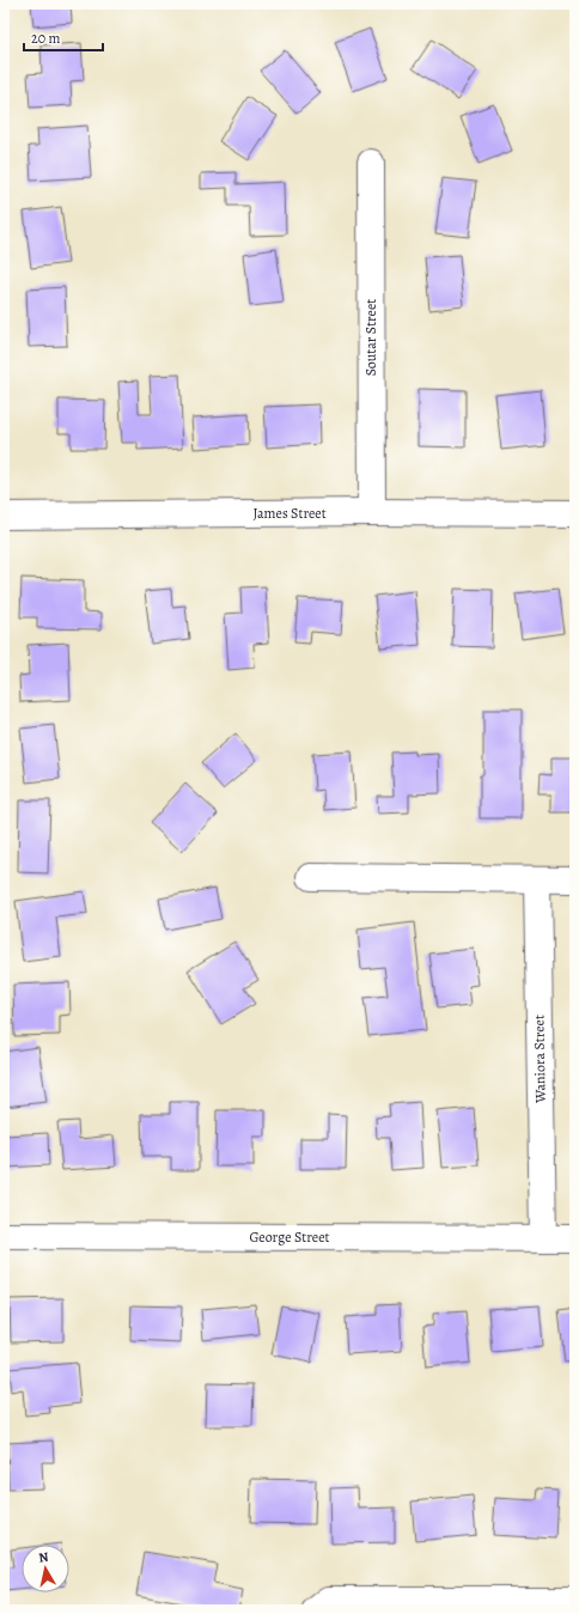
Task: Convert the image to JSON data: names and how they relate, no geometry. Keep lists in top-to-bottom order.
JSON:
{
  "streets": {
    "street": [
      "Soutar Street",
      "James Street",
      "Waniora Street",
      "George Street"
    ]
  },
  "crossings": [
    ["Soutar Street", "James Street"],
    ["Waniora Street", "George Street"]
  ],
  "scale_bar": "20 m",
  "north": "top"
}
